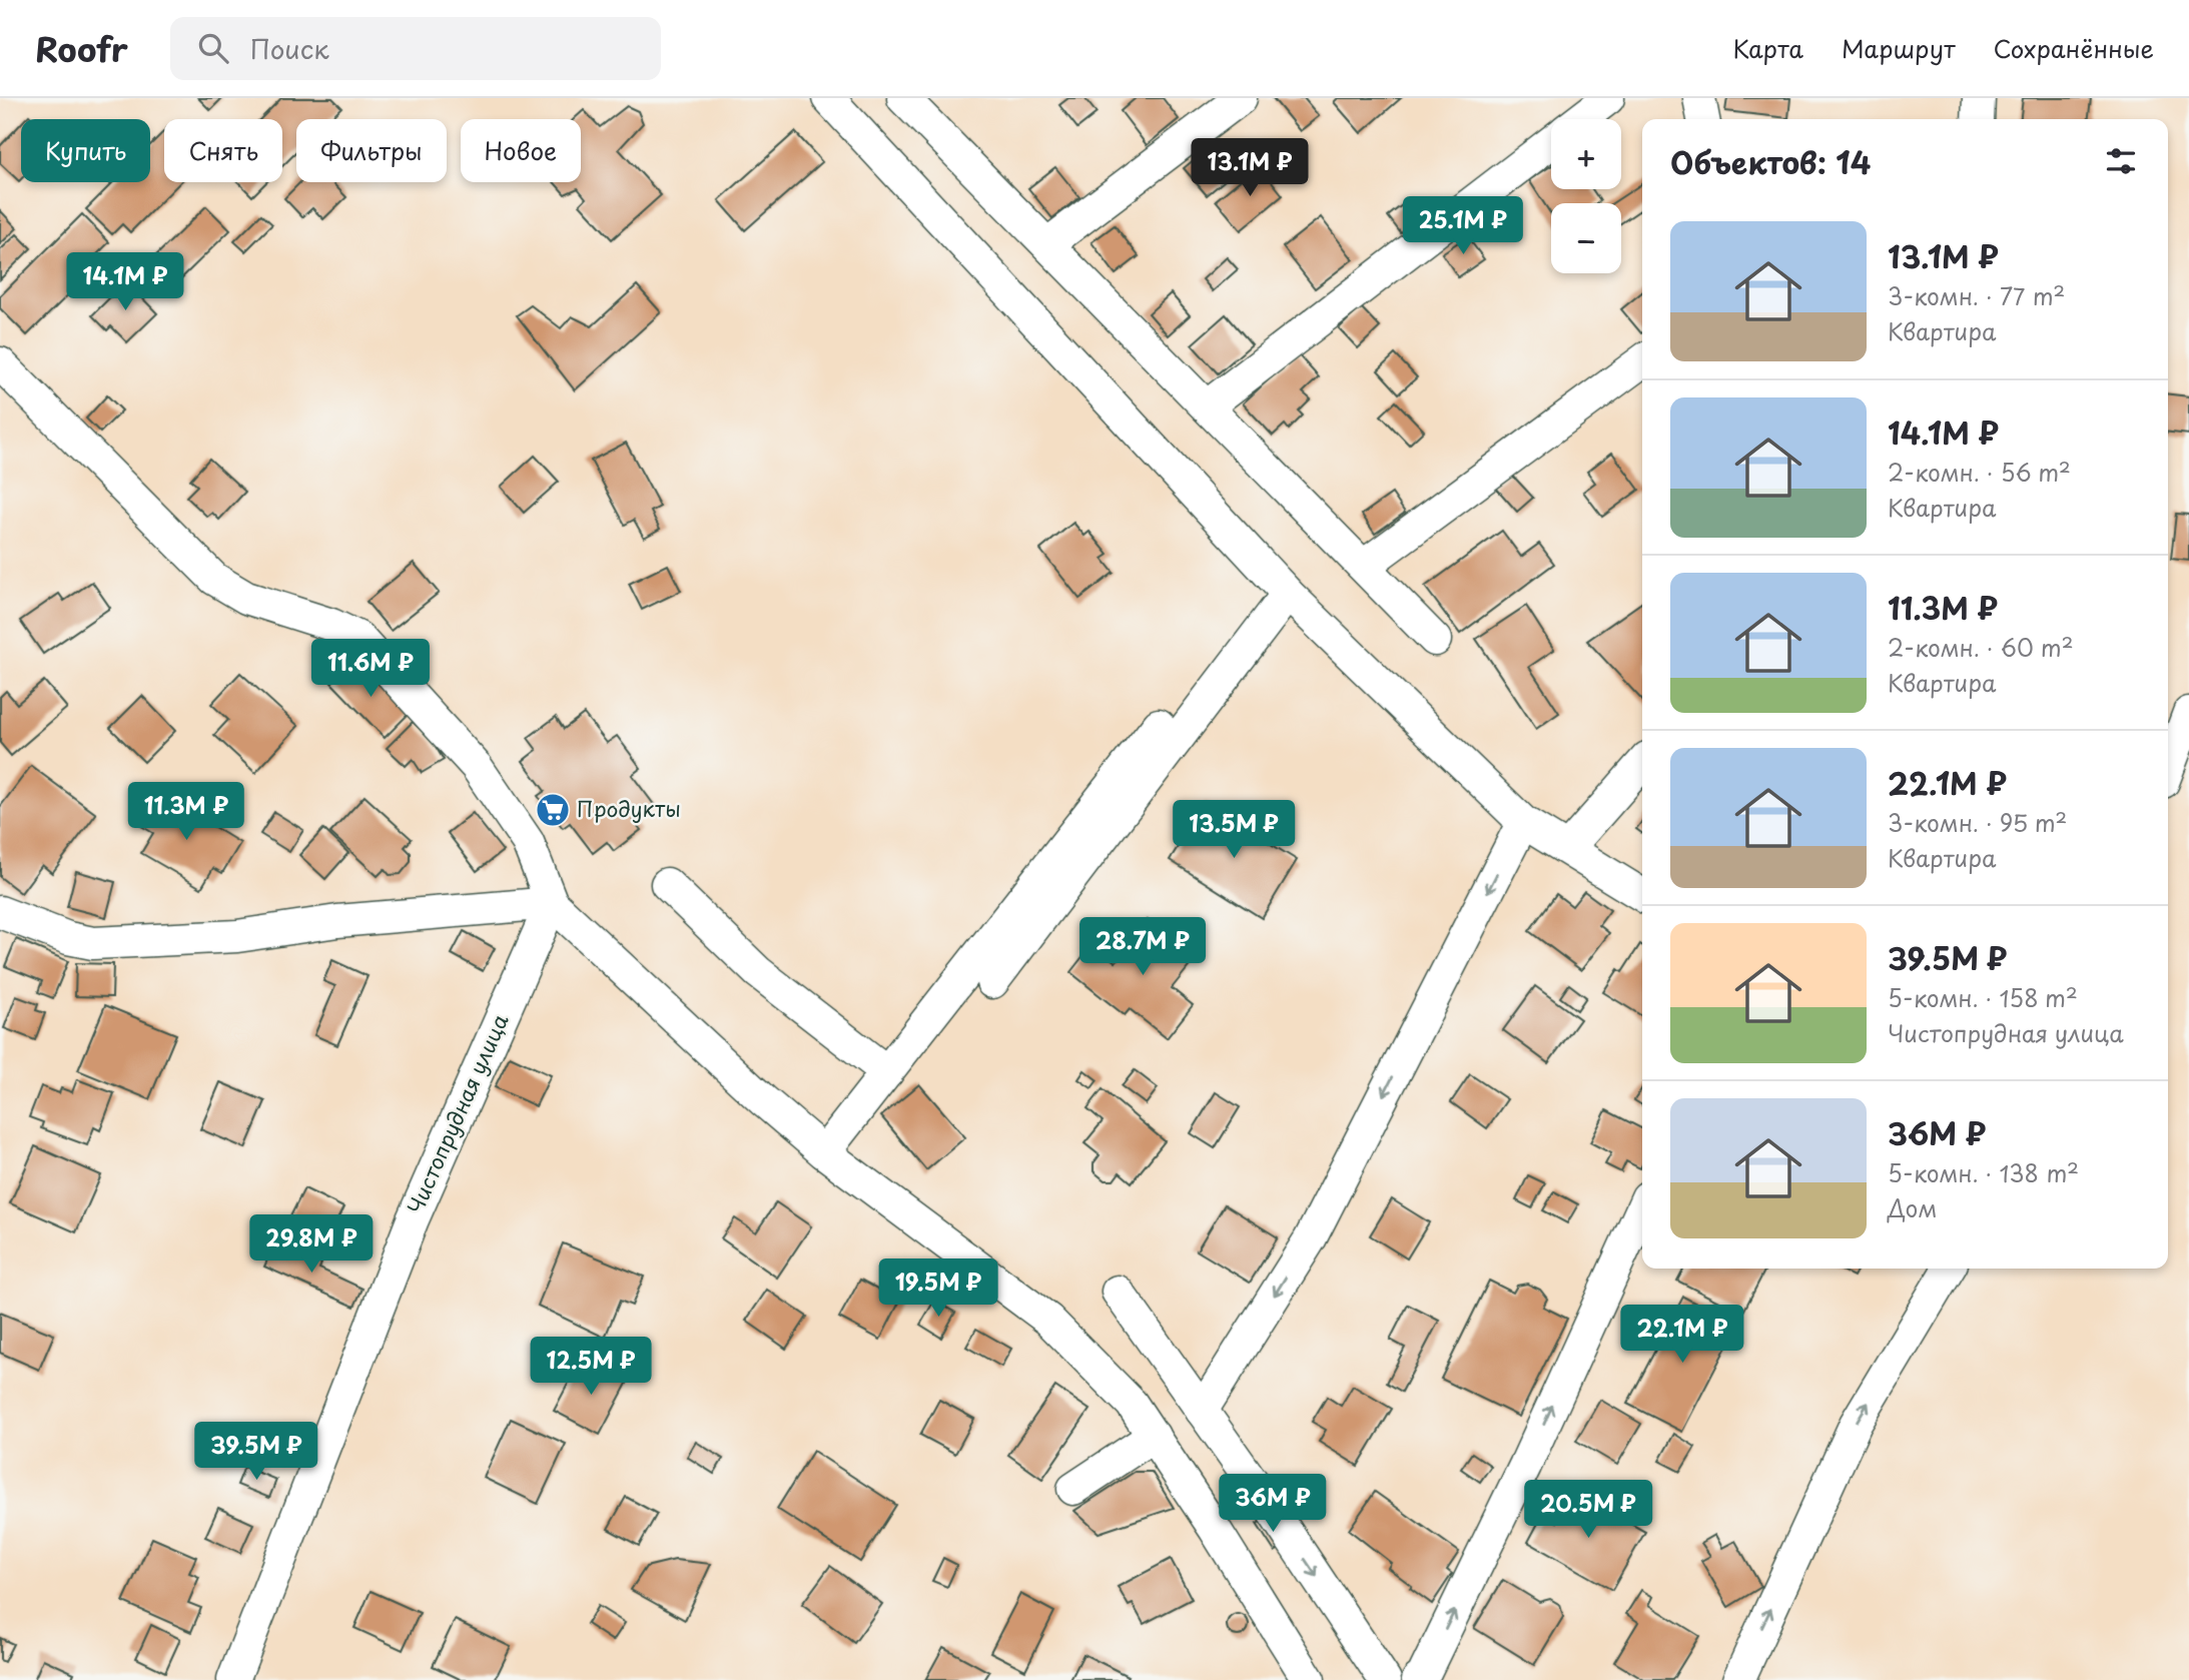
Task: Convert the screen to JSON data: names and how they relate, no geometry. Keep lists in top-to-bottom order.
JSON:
{
  "streets": {
    "street": ["Чистопрудная улица"]
  },
  "places": {
    "supermarket": ["Продукты"]
  },
  "page": {
    "header": "Roofr",
    "search": "Поиск",
    "nav": ["Карта", "Маршрут", "Сохранённые"],
    "map_buttons": ["+", "−"],
    "chip": [
      "Купить",
      "Снять",
      "Фильтры",
      "Новое"
    ],
    "heading": "Объектов: 14",
    "price": [
      "13.1M ₽",
      "25.1M ₽",
      "14.1M ₽",
      "11.6M ₽",
      "11.3M ₽",
      "13.5M ₽",
      "28.7M ₽",
      "29.8M ₽",
      "19.5M ₽",
      "22.1M ₽",
      "12.5M ₽",
      "39.5M ₽",
      "36M ₽",
      "20.5M ₽"
    ],
    "list": [
      {
        "name": "13.1M ₽",
        "note": "3-комн. · 77 m² · Квартира"
      },
      {
        "name": "14.1M ₽",
        "note": "2-комн. · 56 m² · Квартира"
      },
      {
        "name": "11.3M ₽",
        "note": "2-комн. · 60 m² · Квартира"
      },
      {
        "name": "22.1M ₽",
        "note": "3-комн. · 95 m² · Квартира"
      },
      {
        "name": "39.5M ₽",
        "note": "5-комн. · 158 m² · Чистопрудная улица"
      },
      {
        "name": "36M ₽",
        "note": "5-комн. · 138 m² · Дом"
      }
    ]
  }
}
